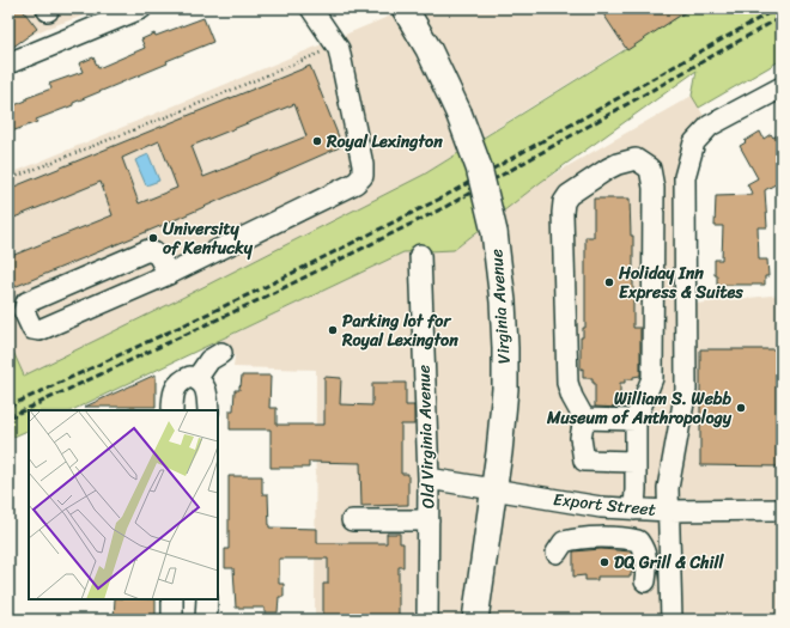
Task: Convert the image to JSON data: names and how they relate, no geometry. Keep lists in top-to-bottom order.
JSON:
{
  "streets": {
    "main road": ["Virginia Avenue"],
    "street": ["Old Virginia Avenue", "Export Street"]
  },
  "crossings": [
    ["Virginia Avenue", "Export Street"],
    ["Old Virginia Avenue", "Export Street"]
  ],
  "places": [
    "Royal Lexington",
    "University of Kentucky",
    "Holiday Inn Express & Suites",
    "Parking lot for Royal Lexington",
    "William S. Webb Museum of Anthropology",
    "DQ Grill & Chill"
  ]
}
